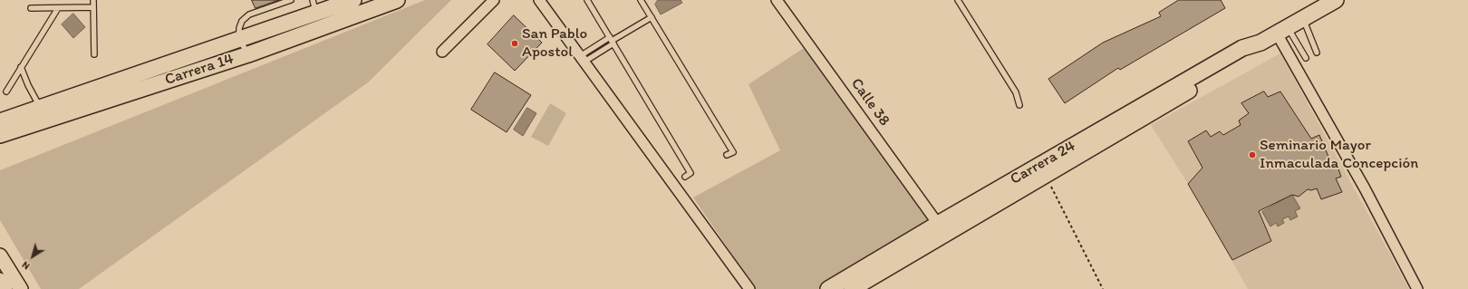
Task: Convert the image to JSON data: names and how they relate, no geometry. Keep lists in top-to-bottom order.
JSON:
{
  "streets": {
    "main road": ["Carrera 14", "Carrera 24"],
    "street": ["Calle 38"]
  },
  "crossings": [
    ["Calle 38", "Carrera 24"]
  ],
  "places": ["San Pablo Apostol", "Seminario Mayor Inmaculada Concepción"],
  "north": "bottom left"
}
